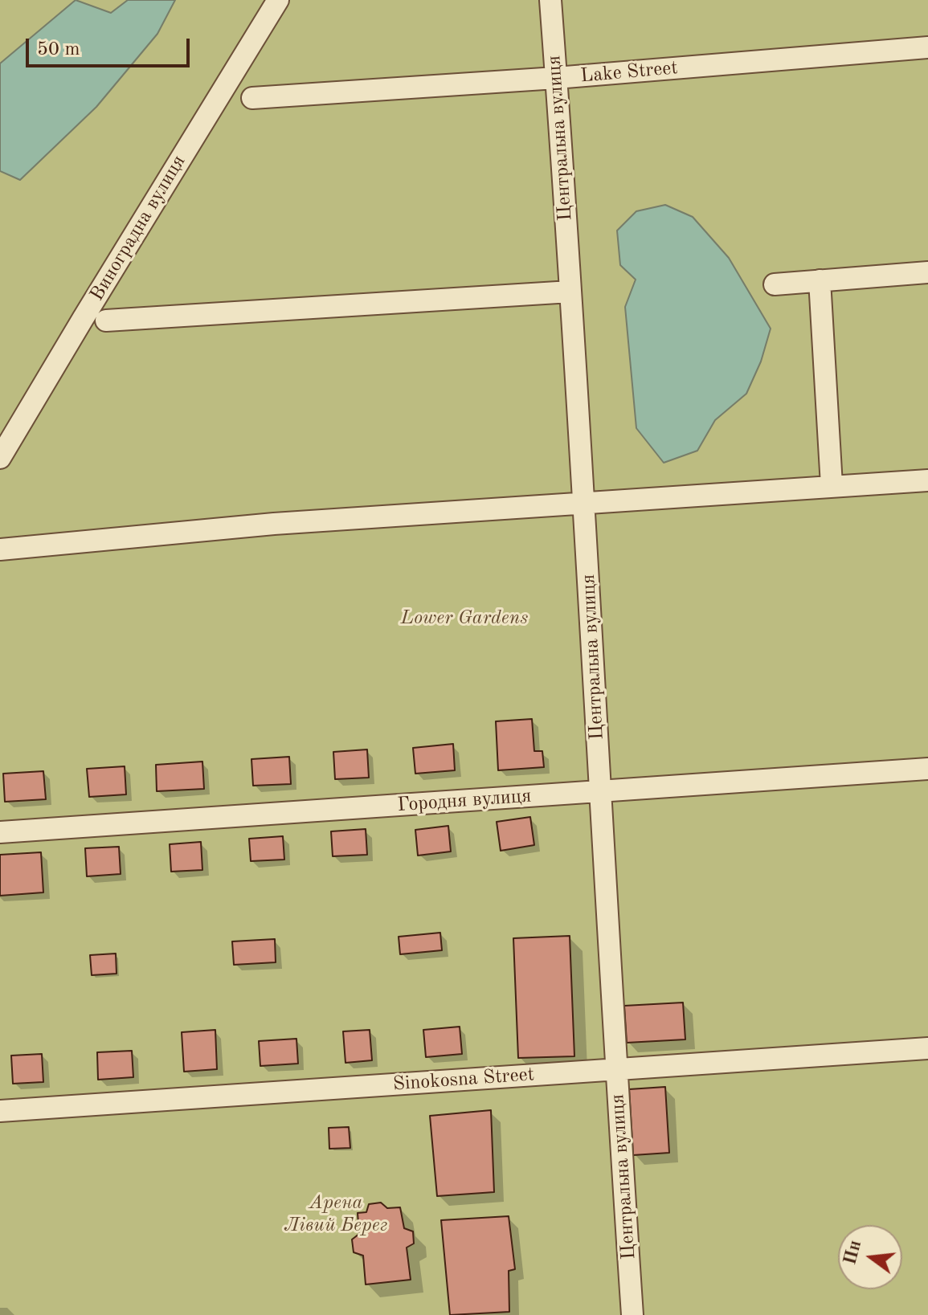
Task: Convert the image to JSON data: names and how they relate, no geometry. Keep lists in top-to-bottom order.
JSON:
{
  "streets": {
    "street": [
      "Lake Street",
      "Центральна вулиця",
      "Виноградна вулиця",
      "Городня вулиця",
      "Sinokosna Street"
    ]
  },
  "crossings": [
    ["Lake Street", "Центральна вулиця"],
    ["Центральна вулиця", "Городня вулиця"],
    ["Центральна вулиця", "Sinokosna Street"]
  ],
  "parks": ["Lower Gardens", "Арена Лівий Берег"],
  "scale_bar": "50 m",
  "north": "left"
}
